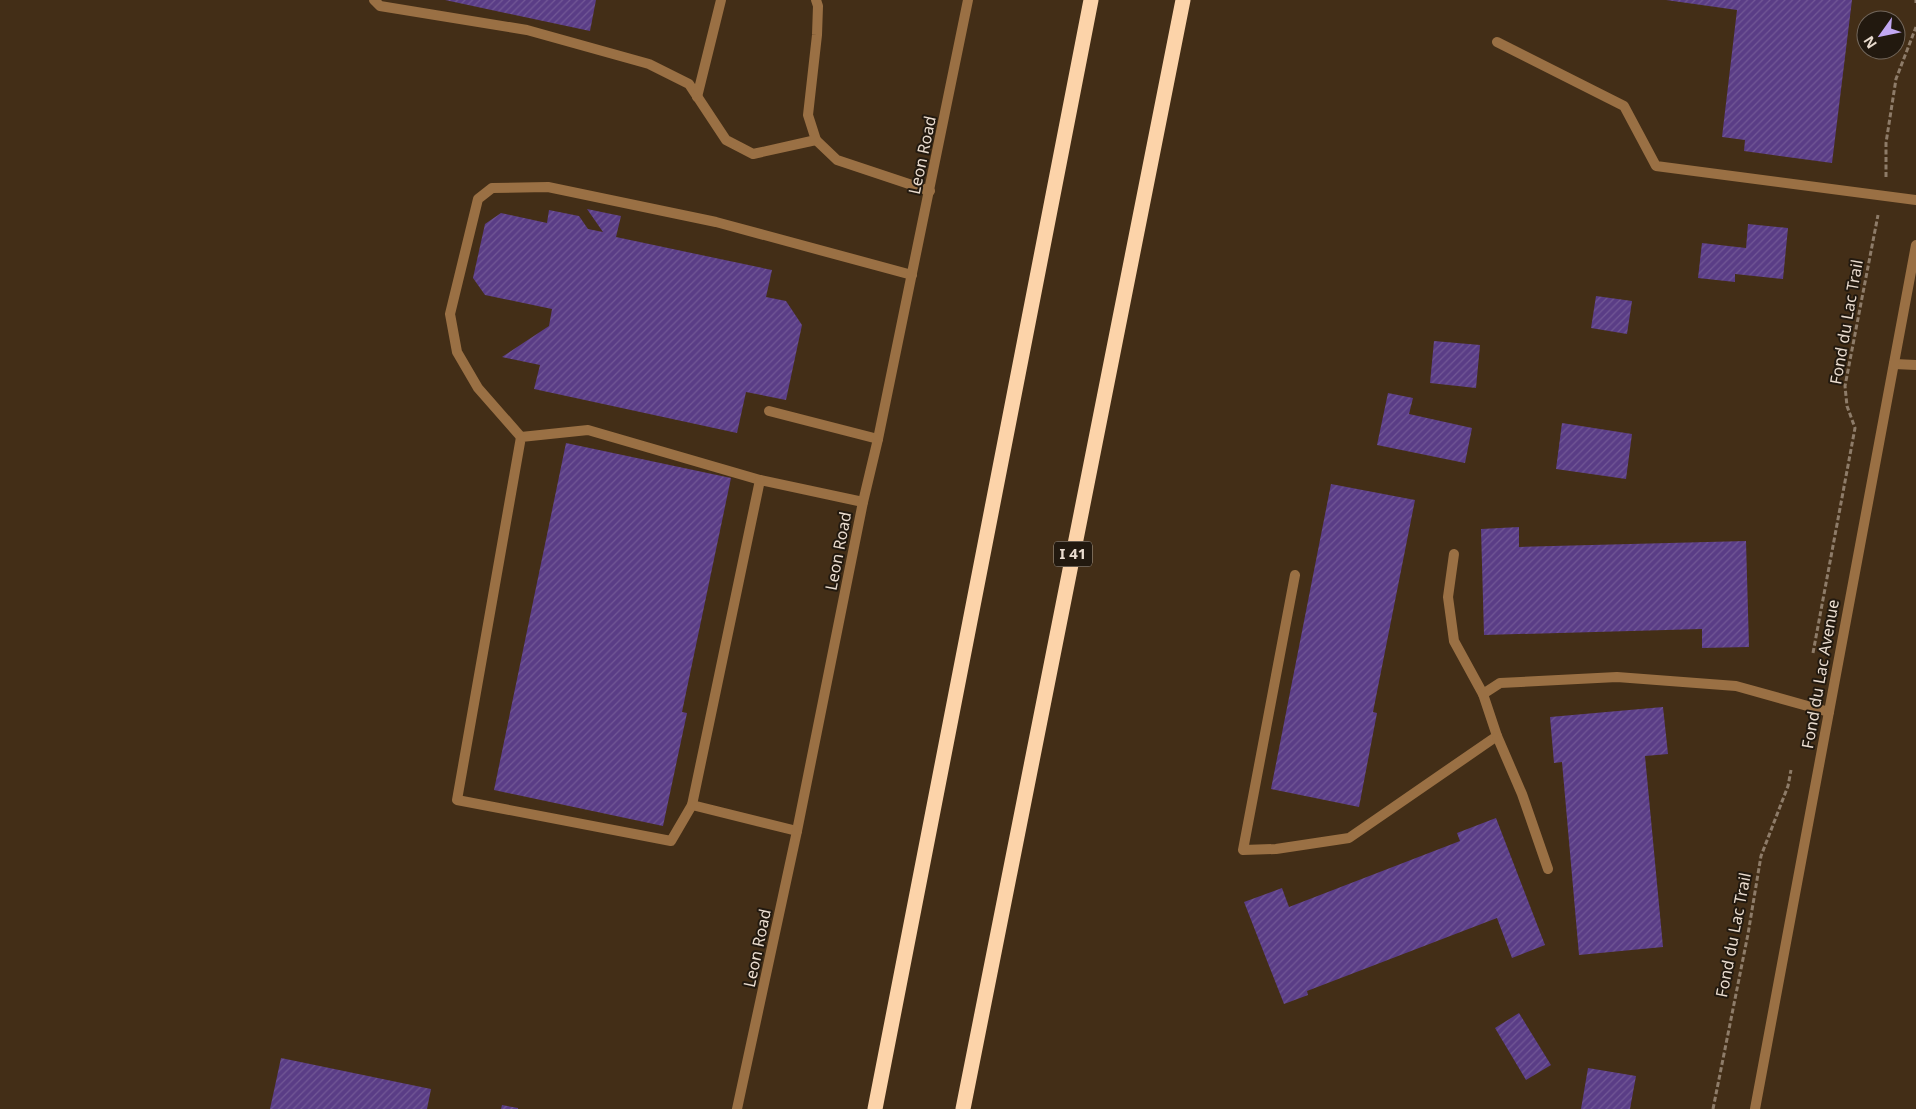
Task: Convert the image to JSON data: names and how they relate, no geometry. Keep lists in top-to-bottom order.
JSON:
{
  "streets": {
    "highway": ["I 41"],
    "street": ["Leon Road", "Fond du Lac Avenue"],
    "path": ["Fond du Lac Trail"]
  },
  "north": "bottom left"
}
